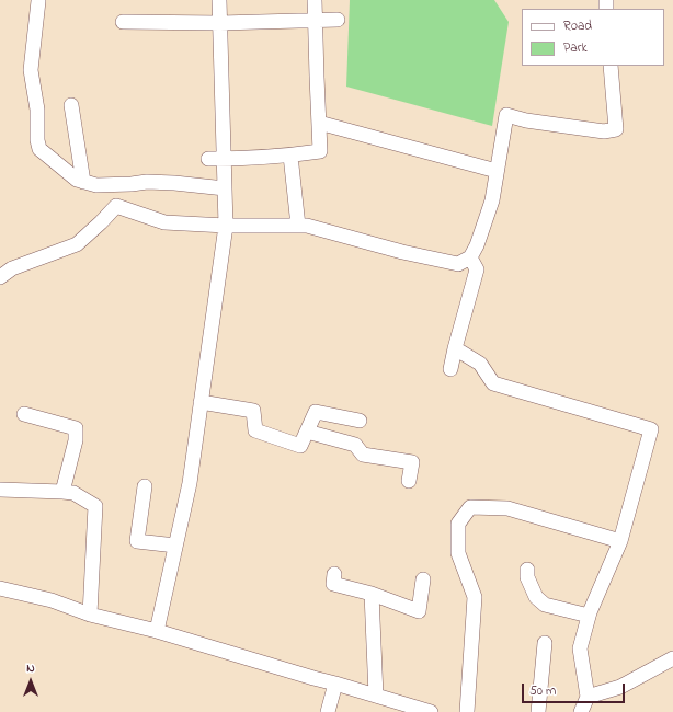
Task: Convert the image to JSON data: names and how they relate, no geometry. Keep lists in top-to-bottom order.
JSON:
{
  "legend": ["Road", "Park"],
  "scale_bar": "50 m",
  "north": "top"
}
